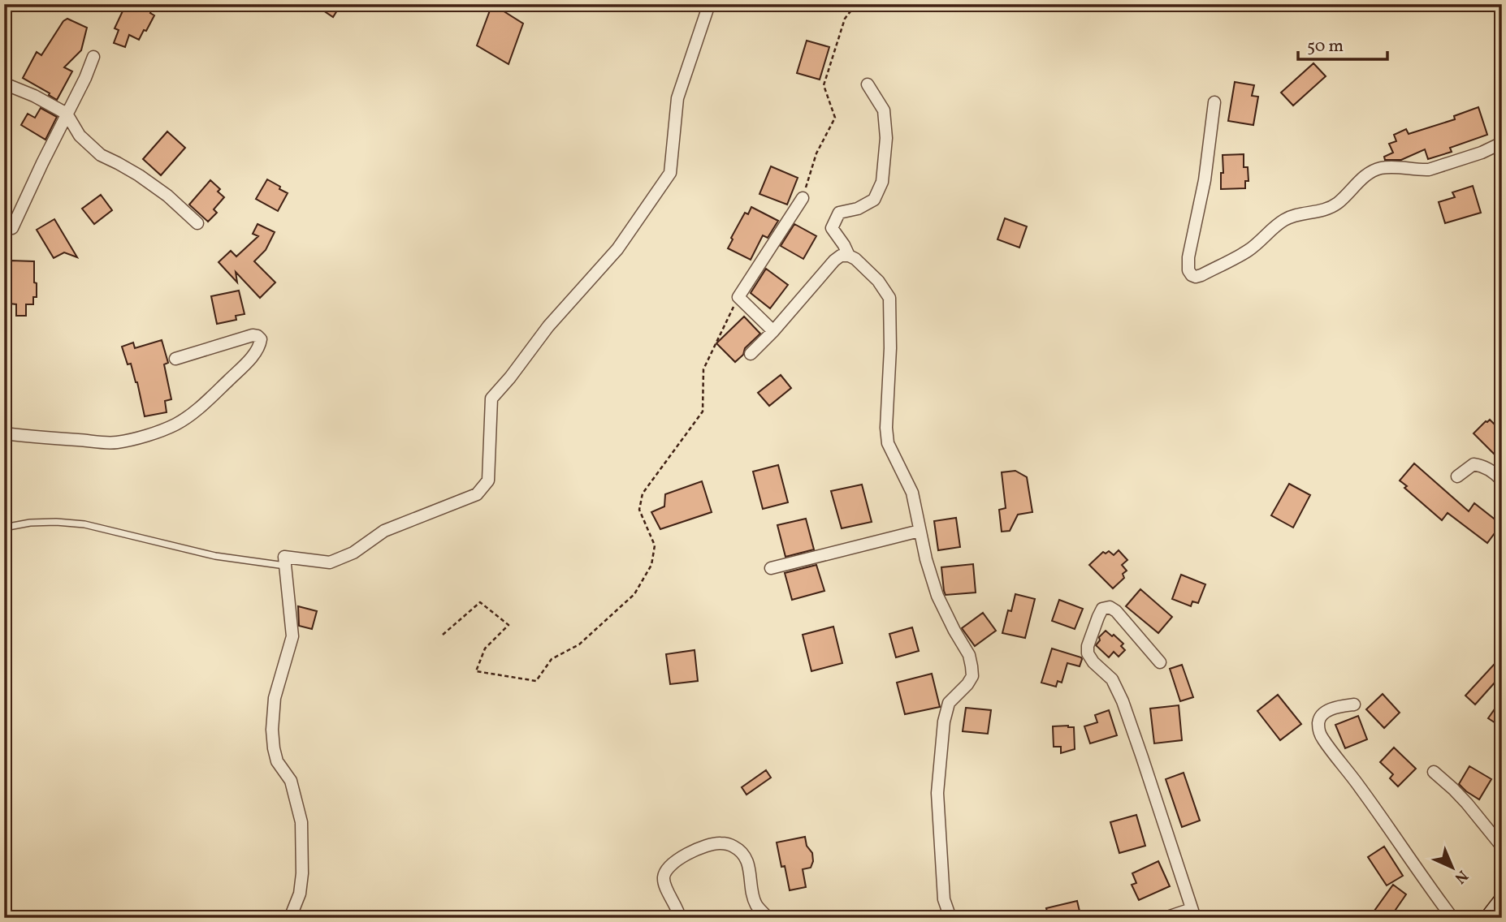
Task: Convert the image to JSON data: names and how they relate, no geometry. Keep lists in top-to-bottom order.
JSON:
{
  "scale_bar": "50 m",
  "north": "bottom right"
}
